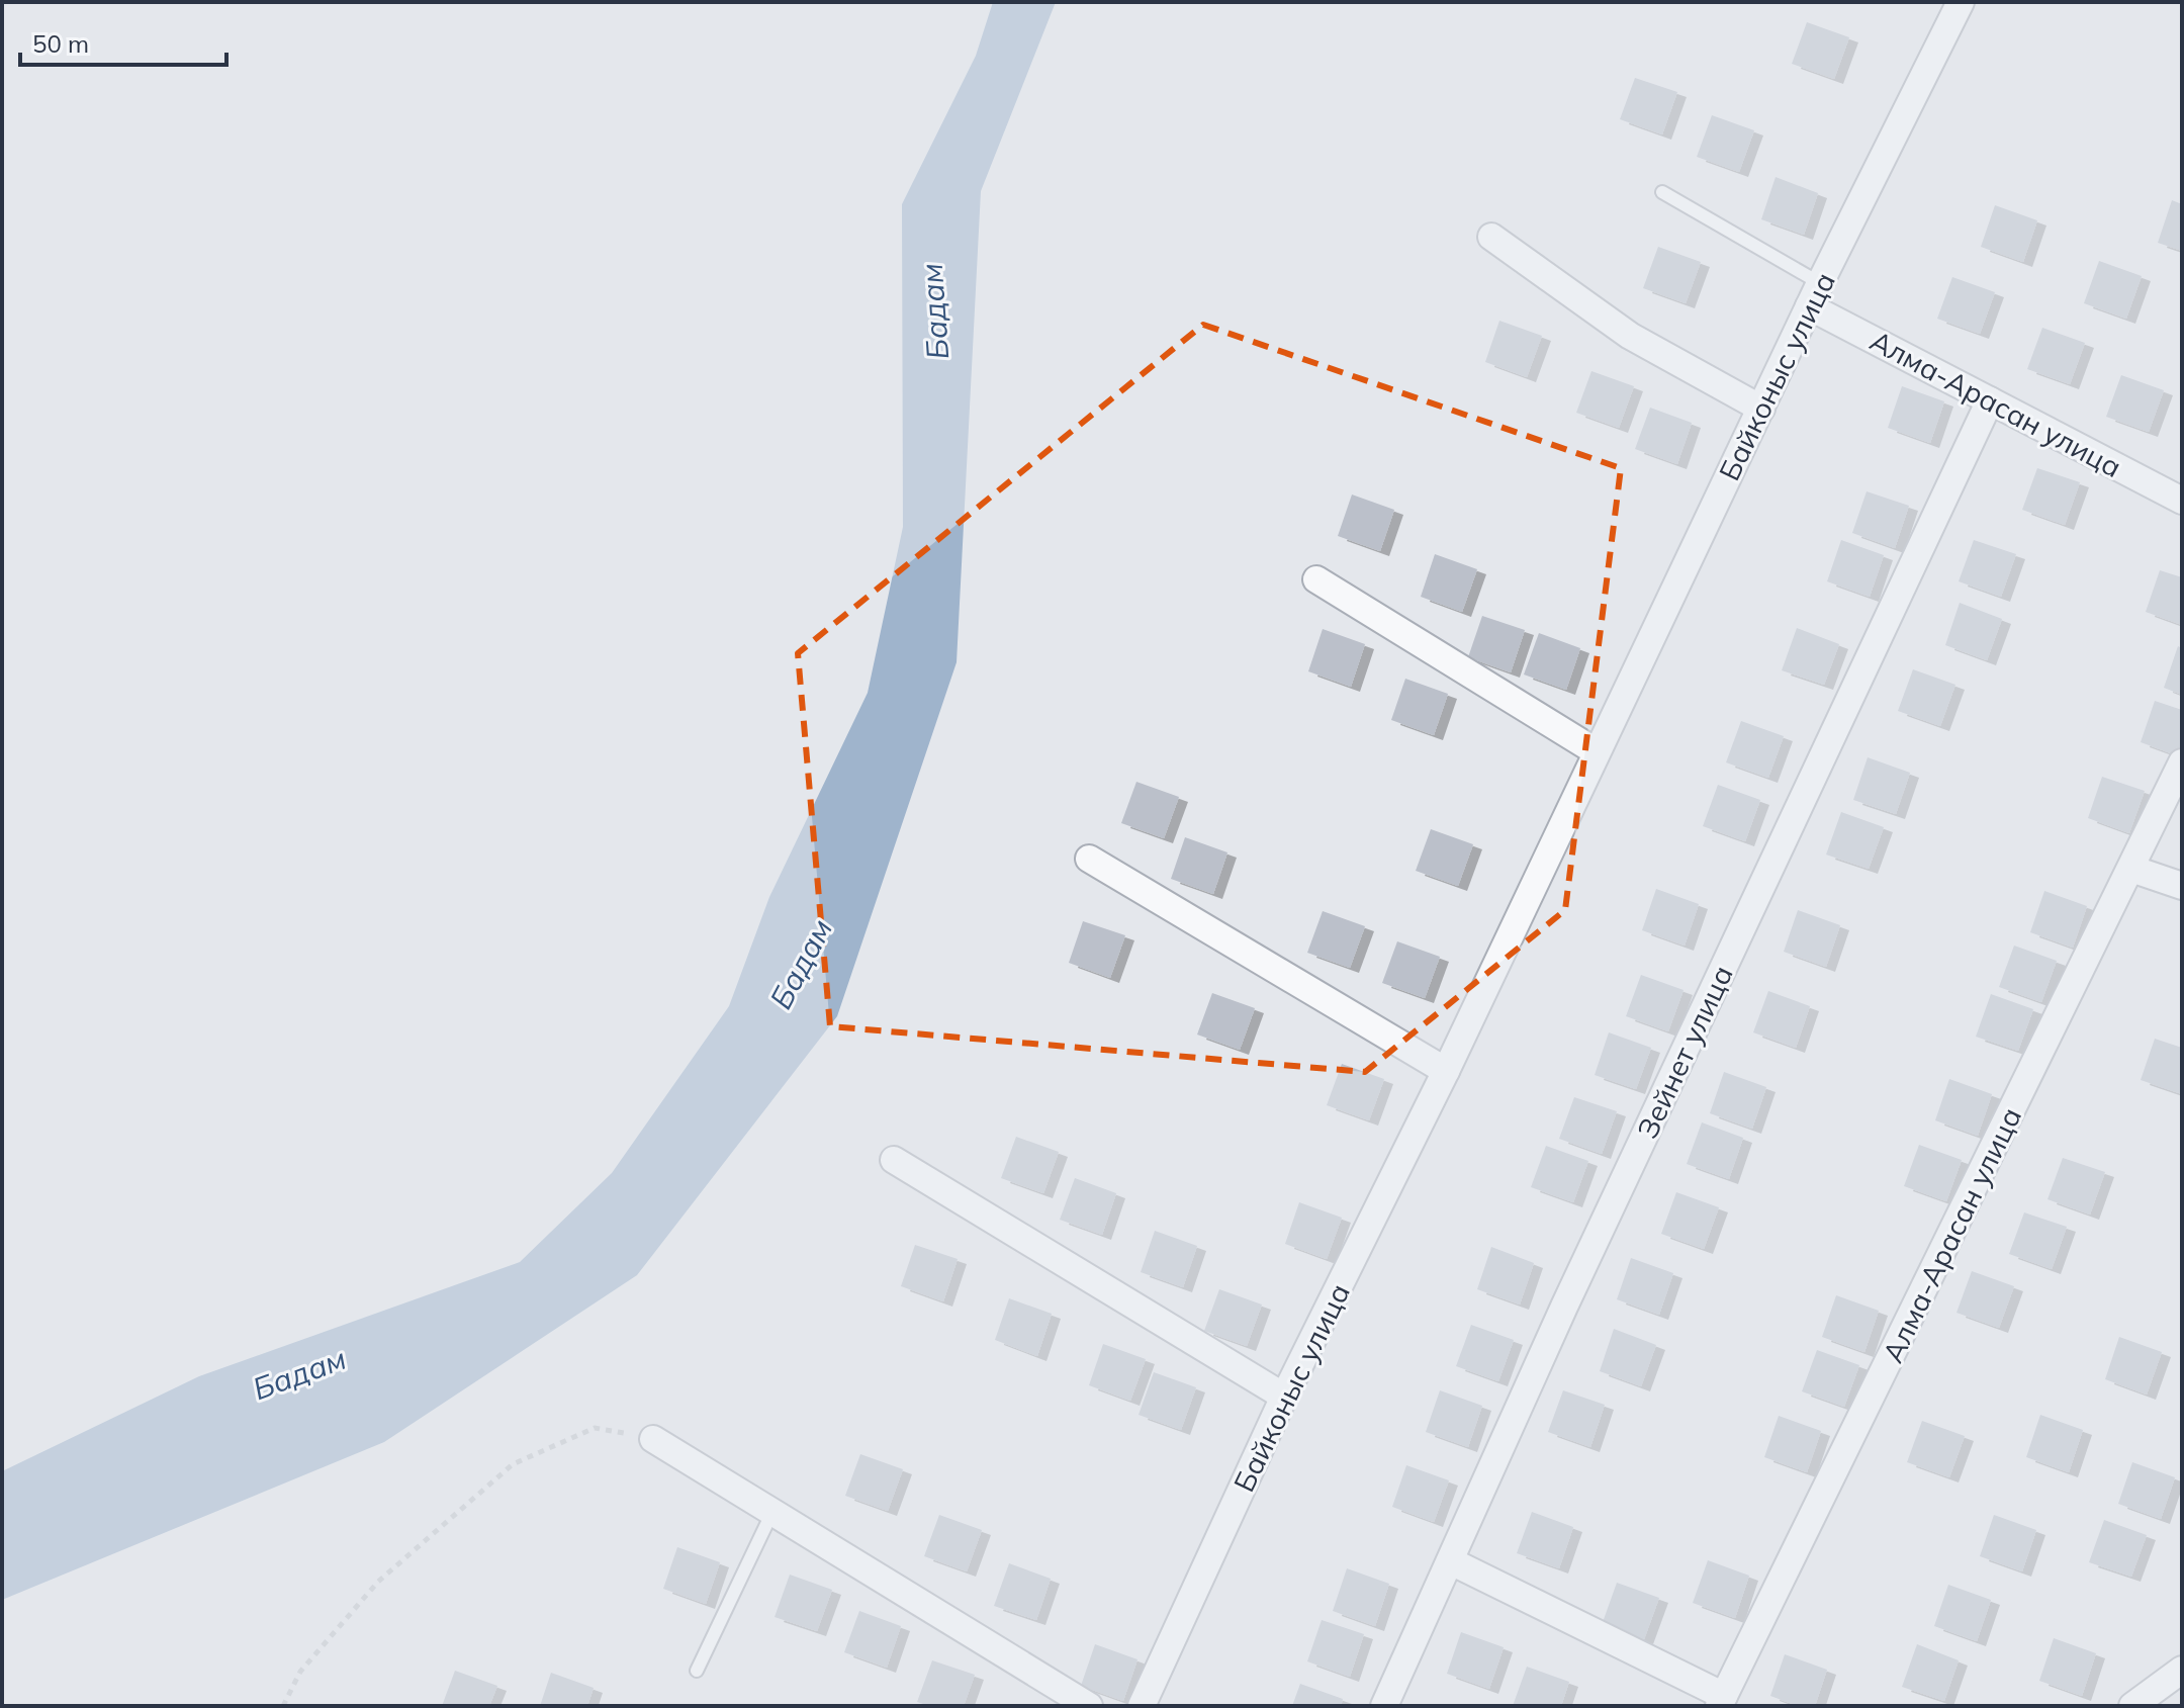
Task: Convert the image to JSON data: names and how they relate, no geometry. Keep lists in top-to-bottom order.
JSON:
{
  "streets": {
    "street": ["Байконыс улица", "Алма-Арасан улица", "Зейнет улица"]
  },
  "crossings": [
    ["Байконыс улица", "Алма-Арасан улица"],
    ["Алма-Арасан улица", "Зейнет улица"]
  ],
  "water": ["Бадам"],
  "scale_bar": "50 m"
}
